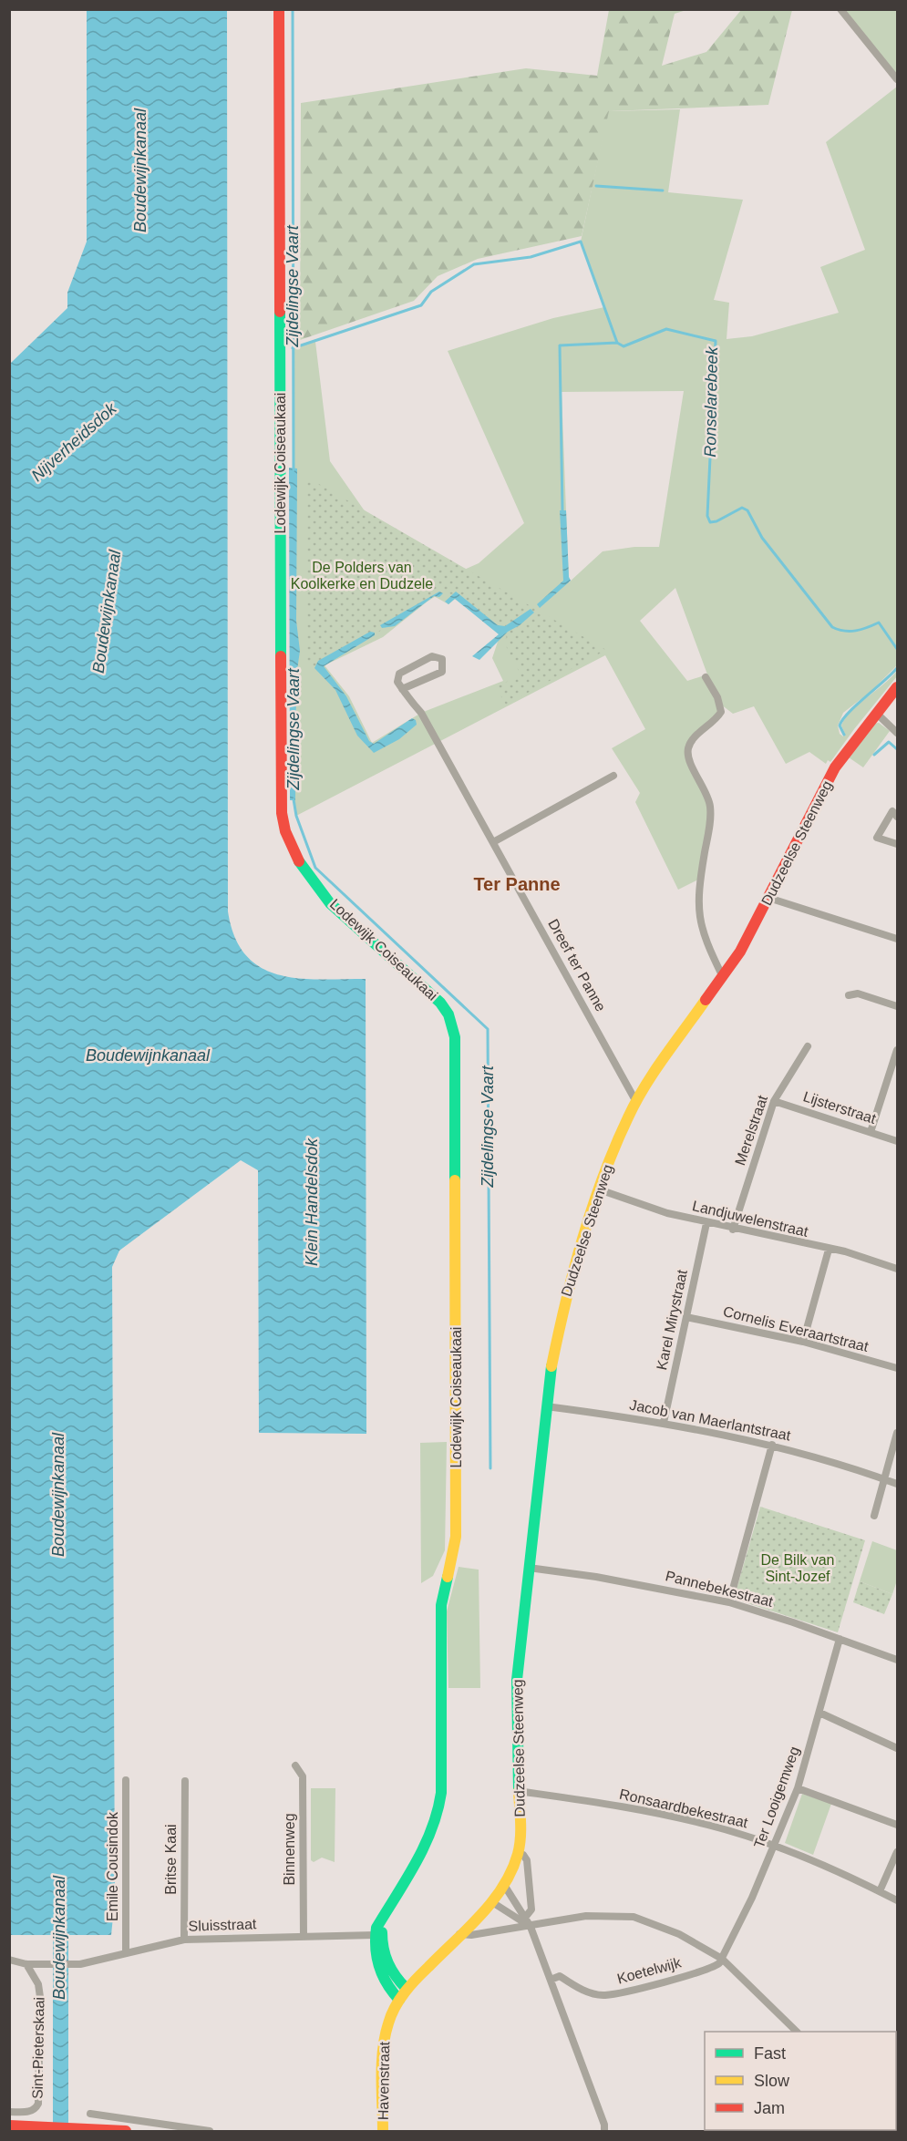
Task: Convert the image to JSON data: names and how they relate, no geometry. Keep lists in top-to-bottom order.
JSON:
{
  "streets": {
    "street": [
      "Lodewijk Coiseaukaai",
      "Dudzeelse Steenweg",
      "Dreef ter Panne",
      "Lijsterstraat",
      "Merelstraat",
      "Landjuwelenstraat",
      "Karel Mirystraat",
      "Cornelis Everaartstraat",
      "Jacob van Maerlantstraat",
      "Pannebekestraat",
      "Ter Looigemweg",
      "Ronsaardbekestraat",
      "Binnenweg",
      "Britse Kaai",
      "Emile Cousindok",
      "Sluisstraat",
      "Koetelwijk",
      "Sint-Pieterskaai",
      "Havenstraat"
    ]
  },
  "crossings": [
    ["Lodewijk Coiseaukaai", "Sluisstraat"],
    ["Dudzeelse Steenweg", "Dreef ter Panne"],
    ["Dudzeelse Steenweg", "Landjuwelenstraat"],
    ["Dudzeelse Steenweg", "Jacob van Maerlantstraat"],
    ["Dudzeelse Steenweg", "Pannebekestraat"],
    ["Dudzeelse Steenweg", "Ronsaardbekestraat"],
    ["Dudzeelse Steenweg", "Havenstraat"],
    ["Lijsterstraat", "Merelstraat"],
    ["Merelstraat", "Landjuwelenstraat"],
    ["Landjuwelenstraat", "Karel Mirystraat"],
    ["Karel Mirystraat", "Cornelis Everaartstraat"],
    ["Karel Mirystraat", "Jacob van Maerlantstraat"],
    ["Pannebekestraat", "Ter Looigemweg"],
    ["Ter Looigemweg", "Ronsaardbekestraat"],
    ["Ter Looigemweg", "Koetelwijk"],
    ["Binnenweg", "Sluisstraat"],
    ["Britse Kaai", "Sluisstraat"],
    ["Emile Cousindok", "Sluisstraat"],
    ["Sluisstraat", "Sint-Pieterskaai"]
  ],
  "districts": ["Ter Panne"],
  "water": [
    "Boudewijnkanaal",
    "Zijdelingse Vaart",
    "Ronselarebeek",
    "Nijverheidsdok",
    "Klein Handelsdok"
  ],
  "parks": ["De Polders van Koolkerke en Dudzele", "De Bilk van Sint-Jozef"],
  "legend": ["Fast", "Slow", "Jam"]
}
